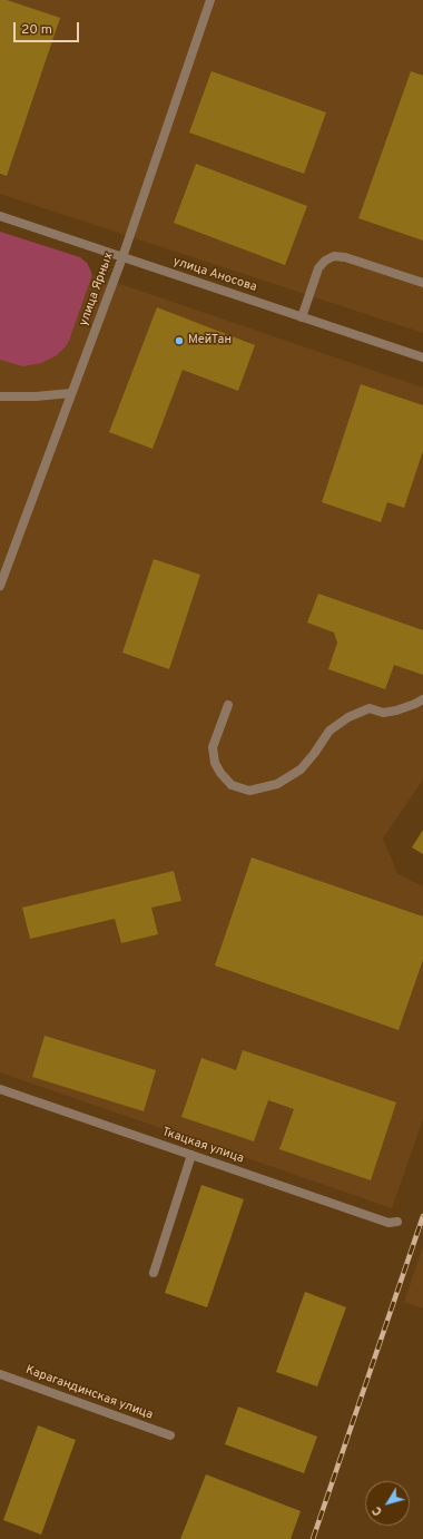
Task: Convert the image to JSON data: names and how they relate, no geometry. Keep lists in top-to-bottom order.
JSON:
{
  "streets": {
    "street": [
      "улица Аносова",
      "улица Ярных",
      "Ткацкая улица",
      "Карагандинская улица"
    ]
  },
  "crossings": [
    ["улица Аносова", "улица Ярных"]
  ],
  "places": ["МейТан"],
  "scale_bar": "20 m",
  "north": "bottom left"
}
